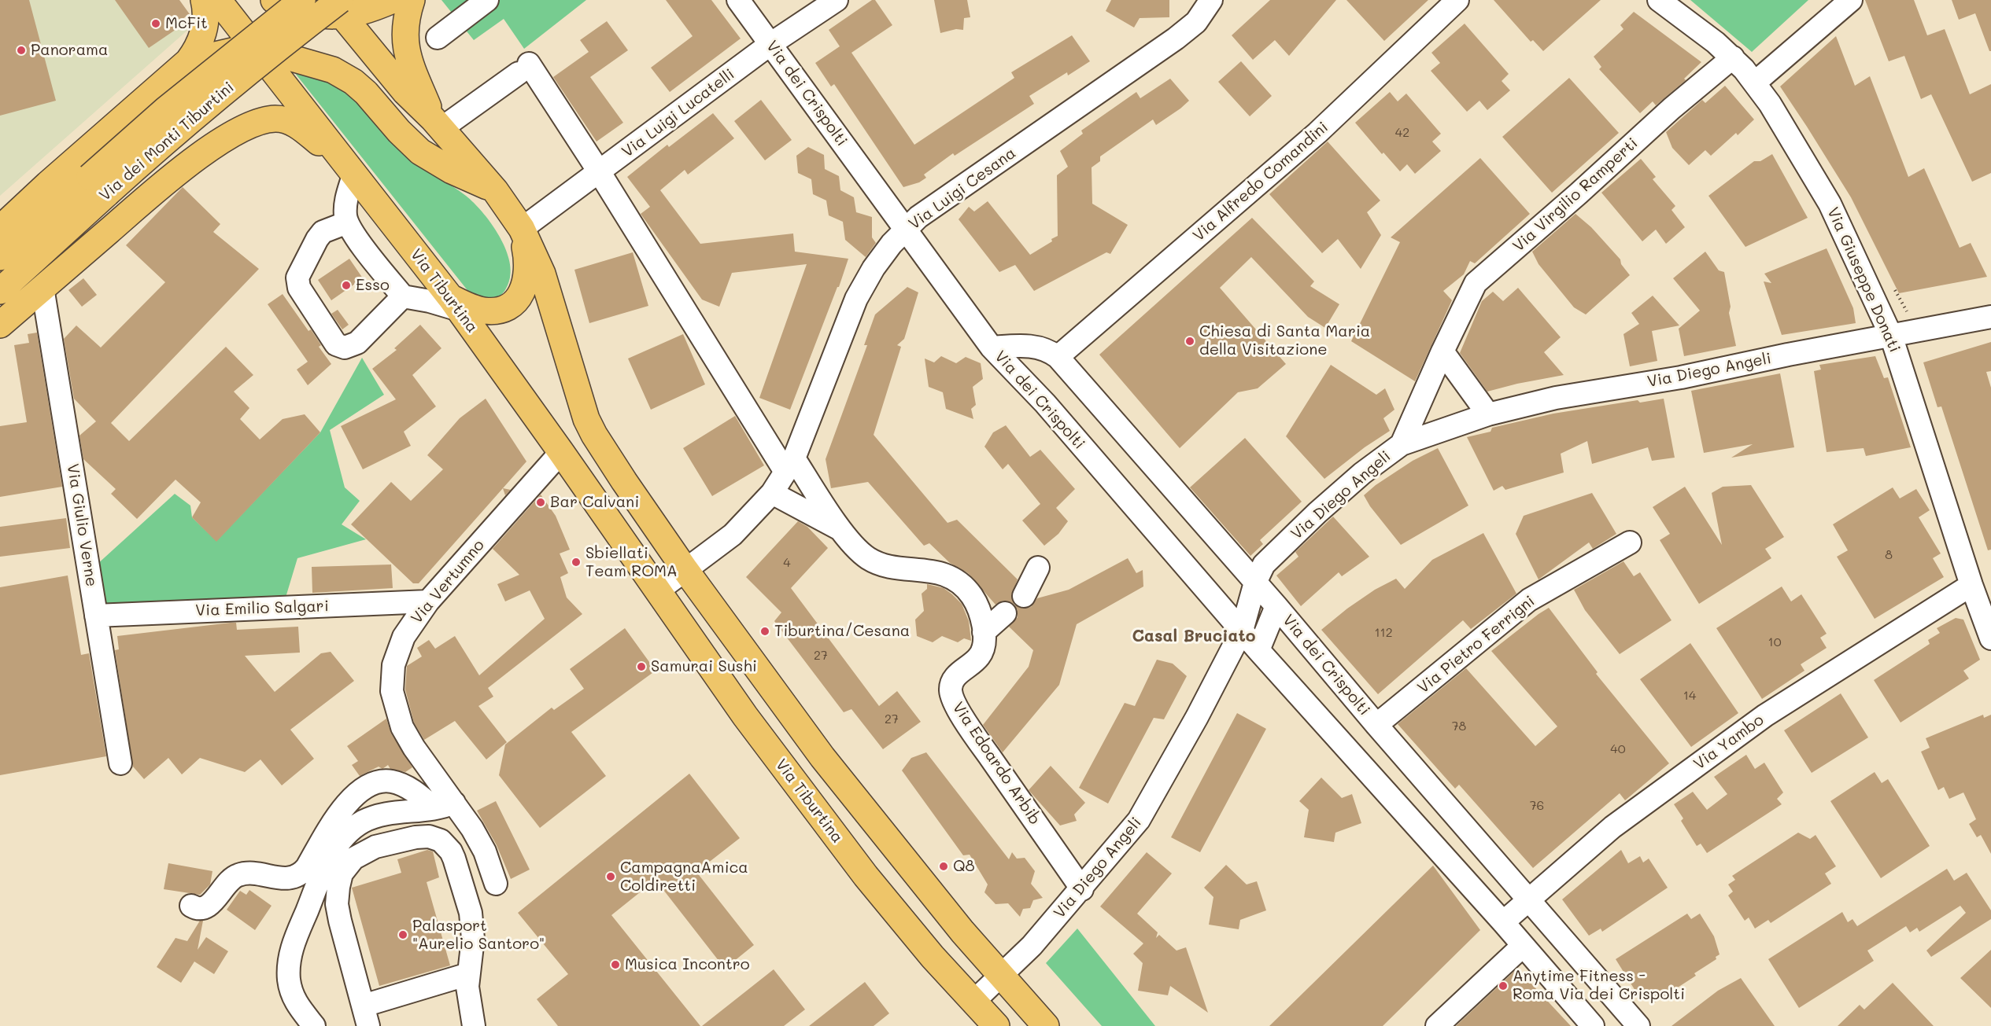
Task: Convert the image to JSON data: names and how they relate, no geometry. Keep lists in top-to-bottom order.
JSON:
{
  "streets": {
    "main road": ["Via dei Monti Tiburtini", "Via Tiburtina"],
    "street": [
      "Via dei Crispolti",
      "Via Luigi Lucatelli",
      "Via Alfredo Comandini",
      "Via Luigi Cesana",
      "Via Virgilio Ramperti",
      "Via Giuseppe Donati",
      "Via Diego Angeli",
      "Via Giulio Verne",
      "Via Vertumno",
      "Via Emilio Salgari",
      "Via Pietro Ferrigni",
      "Via Yambo",
      "Via Edoardo Arbib"
    ]
  },
  "crossings": [
    ["Via dei Crispolti", "Via Luigi Lucatelli"],
    ["Via dei Crispolti", "Via Alfredo Comandini"],
    ["Via dei Crispolti", "Via Luigi Cesana"],
    ["Via dei Crispolti", "Via Diego Angeli"],
    ["Via dei Crispolti", "Via Pietro Ferrigni"],
    ["Via dei Crispolti", "Via Yambo"],
    ["Via Luigi Lucatelli", "Via Edoardo Arbib"],
    ["Via Luigi Cesana", "Via Edoardo Arbib"],
    ["Via Virgilio Ramperti", "Via Giuseppe Donati"],
    ["Via Virgilio Ramperti", "Via Diego Angeli"],
    ["Via Giuseppe Donati", "Via Diego Angeli"],
    ["Via Giuseppe Donati", "Via Yambo"],
    ["Via Tiburtina", "Via Vertumno"],
    ["Via Diego Angeli", "Via Edoardo Arbib"],
    ["Via Giulio Verne", "Via Emilio Salgari"],
    ["Via Vertumno", "Via Emilio Salgari"]
  ],
  "districts": ["Casal Bruciato"],
  "places": [
    "McFit",
    "Panorama",
    "Esso",
    "Chiesa di Santa Maria della Visitazione",
    "Bar Calvani",
    "Sbiellati Team ROMA",
    "Tiburtina/Cesana",
    "Samurai Sushi",
    "Q8",
    "CampagnaAmica Coldiretti",
    "Palasport \"Aurelio Santoro\"",
    "Musica Incontro",
    "Anytime Fitness - Roma Via dei Crispolti"
  ],
  "house_numbers": [
    "42",
    "8",
    "4",
    "112",
    "10",
    "27",
    "14",
    "27",
    "78",
    "40",
    "76"
  ]
}
